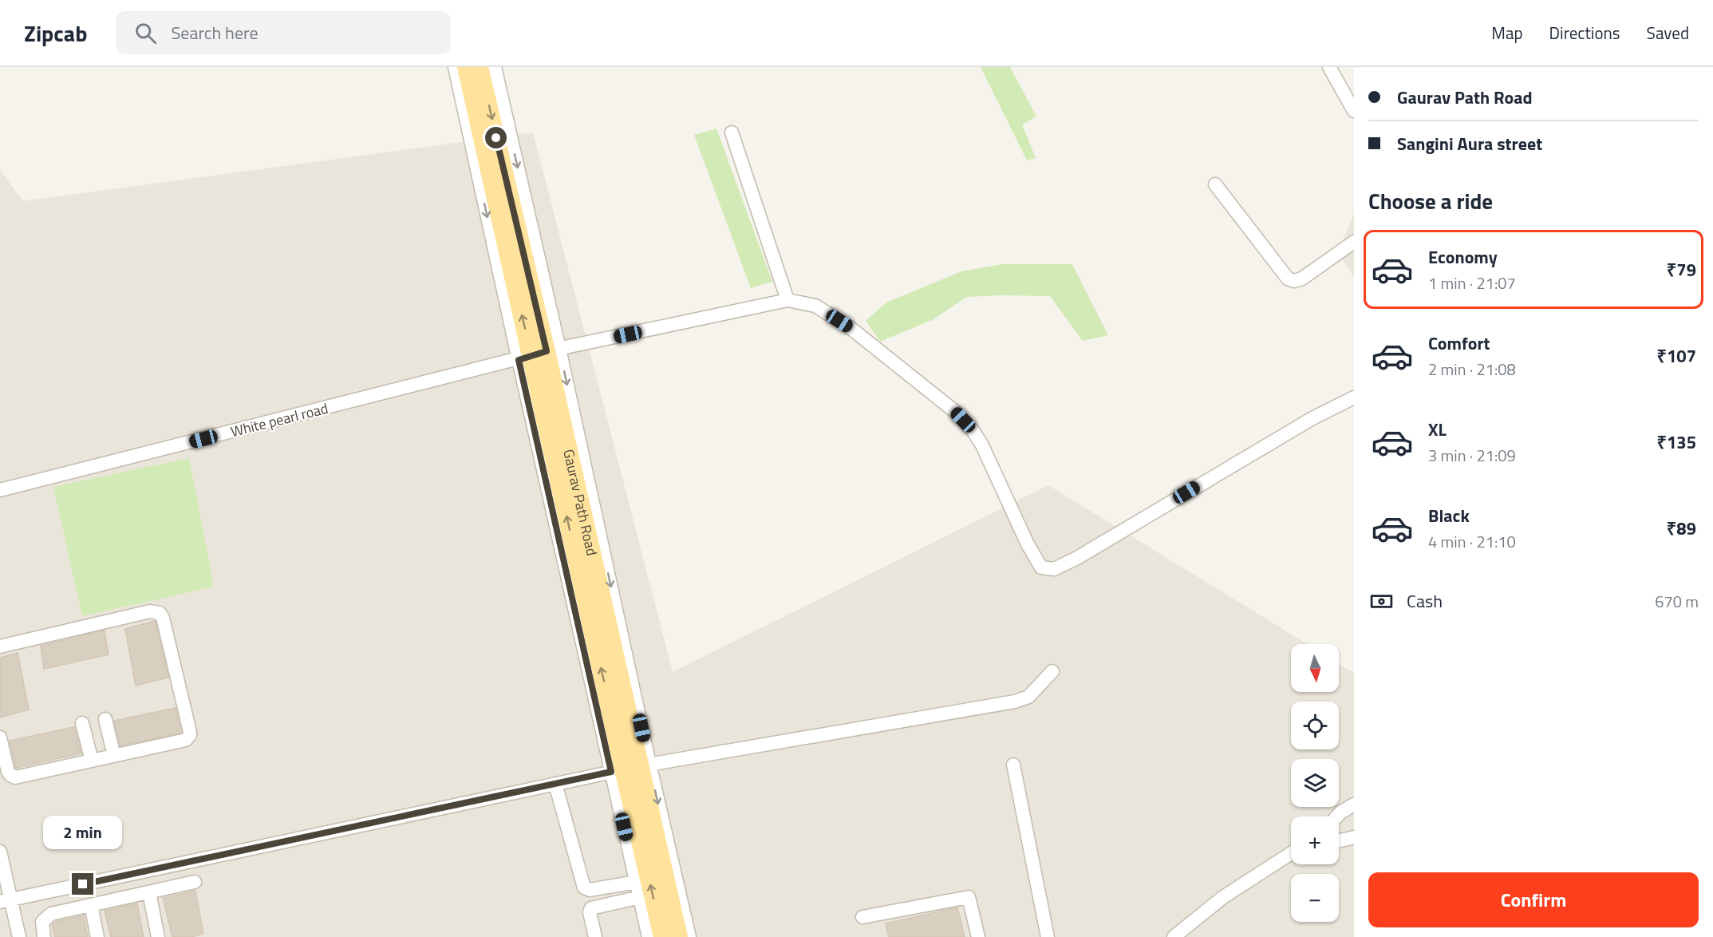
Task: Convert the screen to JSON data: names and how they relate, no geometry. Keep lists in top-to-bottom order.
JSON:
{
  "streets": {
    "main road": ["Gaurav Path Road"],
    "street": ["White pearl road"]
  },
  "crossings": [
    ["White pearl road", "Gaurav Path Road"]
  ],
  "north": "bottom",
  "page": {
    "header": "Zipcab",
    "search": "Search here",
    "nav": ["Map", "Directions", "Saved"],
    "banner": ["Gaurav Path Road", "Sangini Aura street"],
    "heading": "Choose a ride",
    "list": [
      {
        "name": "Economy",
        "note": "1 min · 21:07",
        "value": "₹79"
      },
      {
        "name": "Comfort",
        "note": "2 min · 21:08",
        "value": "₹107"
      },
      {
        "name": "XL",
        "note": "3 min · 21:09",
        "value": "₹135"
      },
      {
        "name": "Black",
        "note": "4 min · 21:10",
        "value": "₹89"
      }
    ],
    "pay": ["Cash", "670 m"],
    "map_buttons": ["+", "−"],
    "bubble": "2 min",
    "buttons": "Confirm"
  }
}
